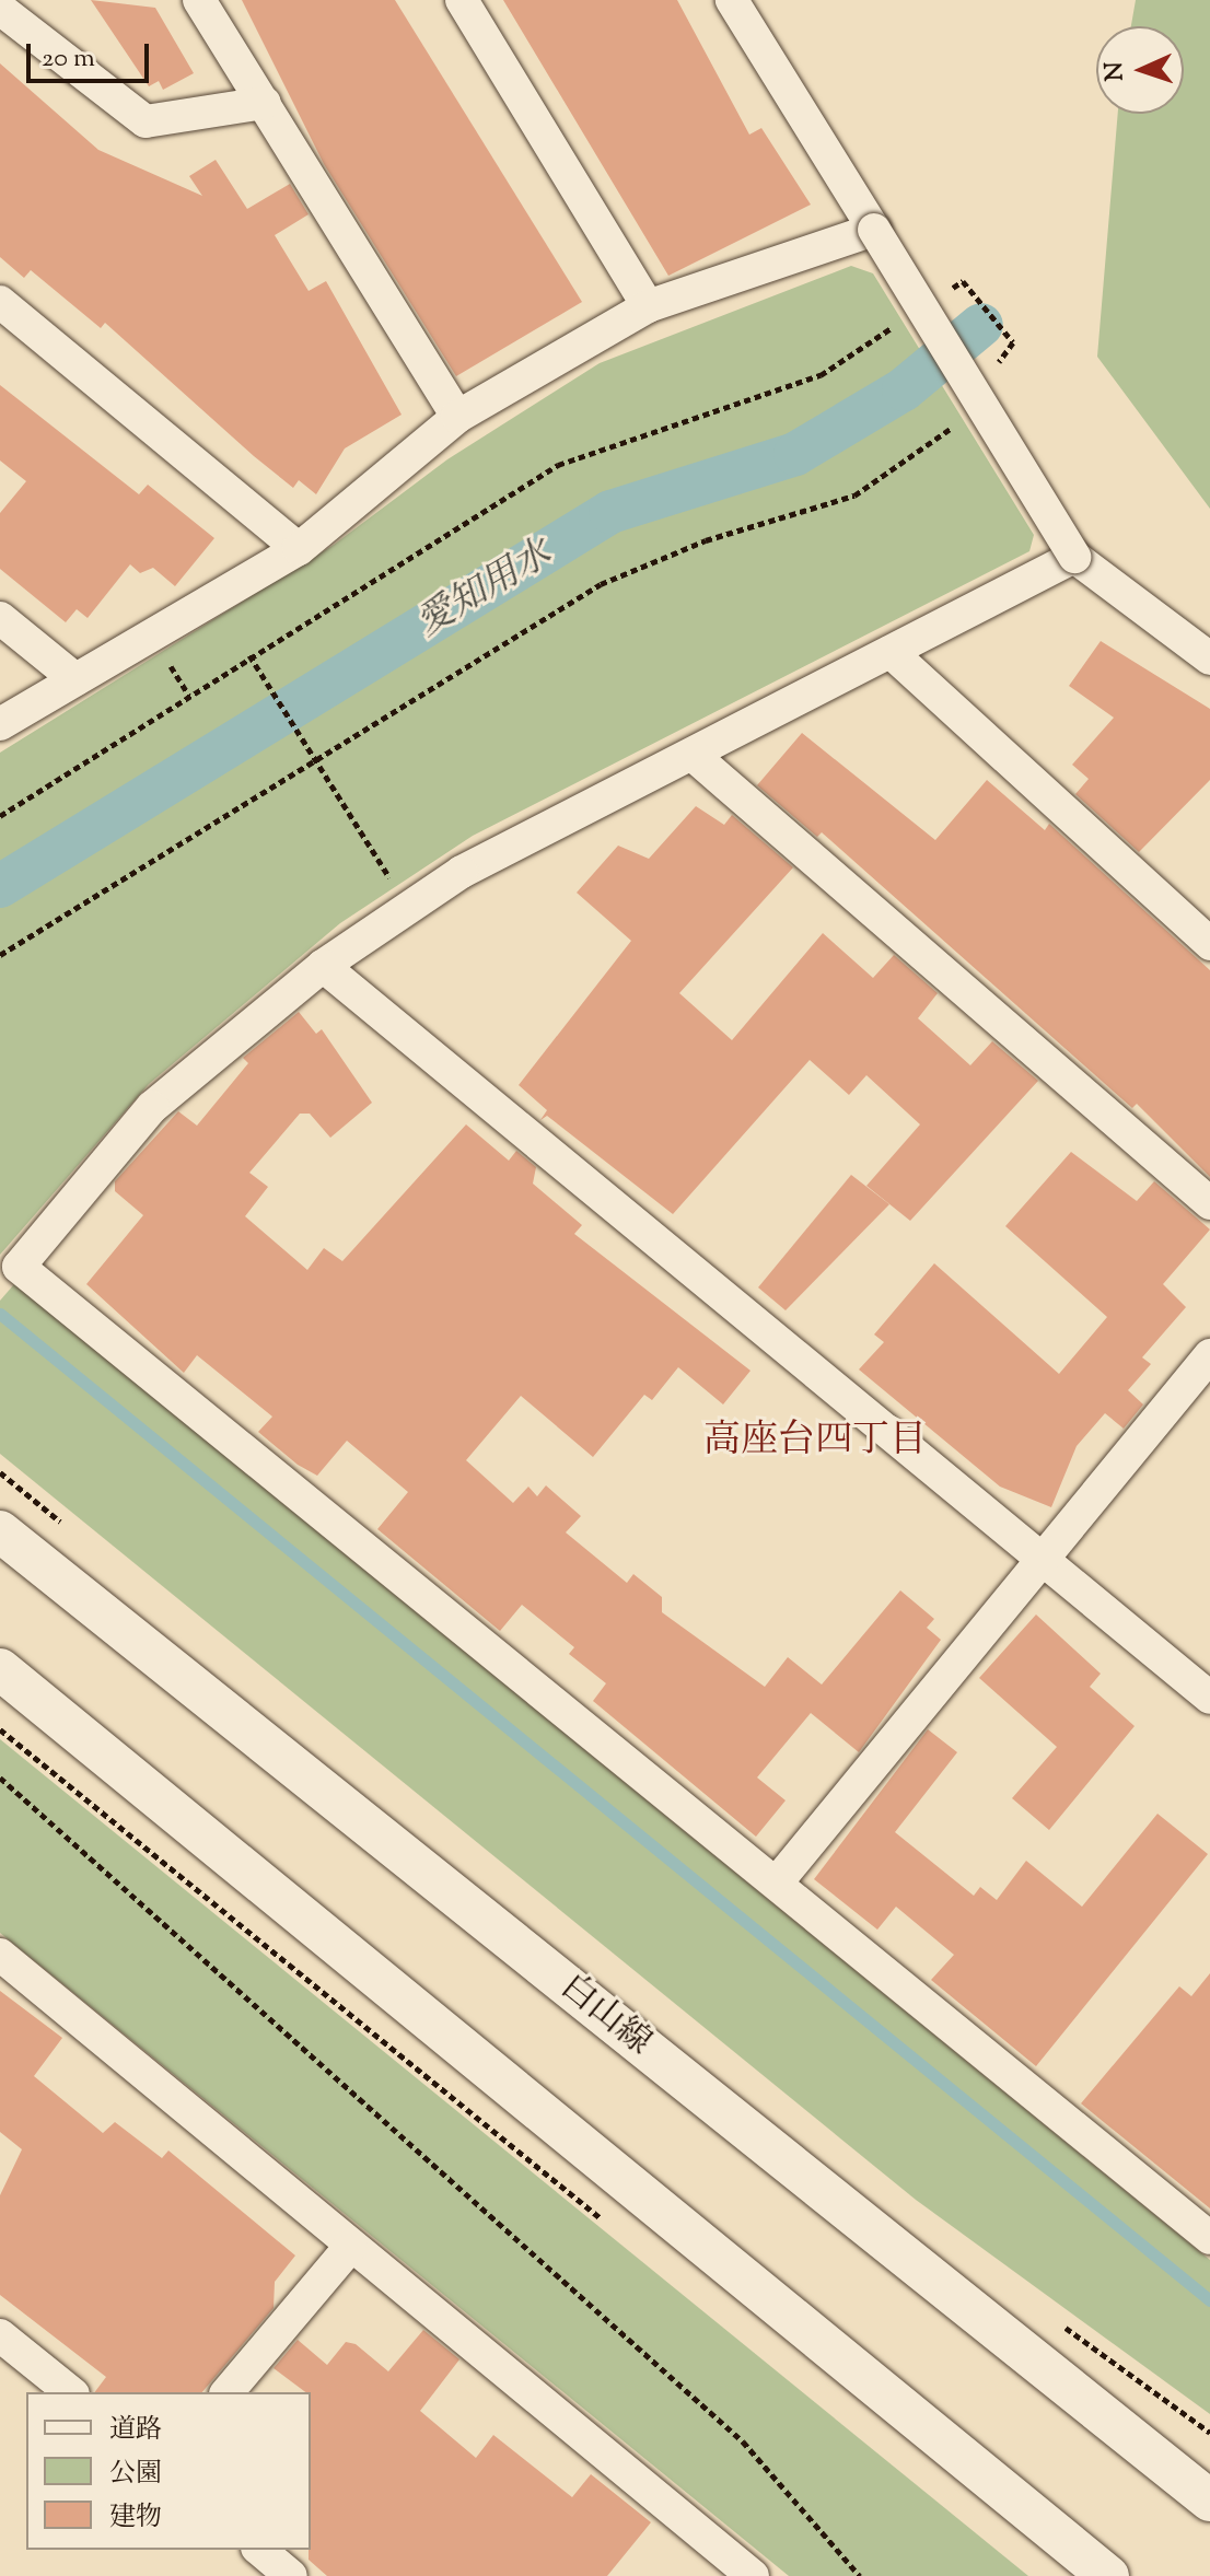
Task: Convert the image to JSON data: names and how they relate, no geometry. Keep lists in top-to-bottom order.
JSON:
{
  "streets": {
    "street": ["白山線"]
  },
  "districts": ["高座台四丁目"],
  "water": ["愛知用水"],
  "legend": ["道路", "公園", "建物"],
  "scale_bar": "20 m",
  "north": "left"
}
